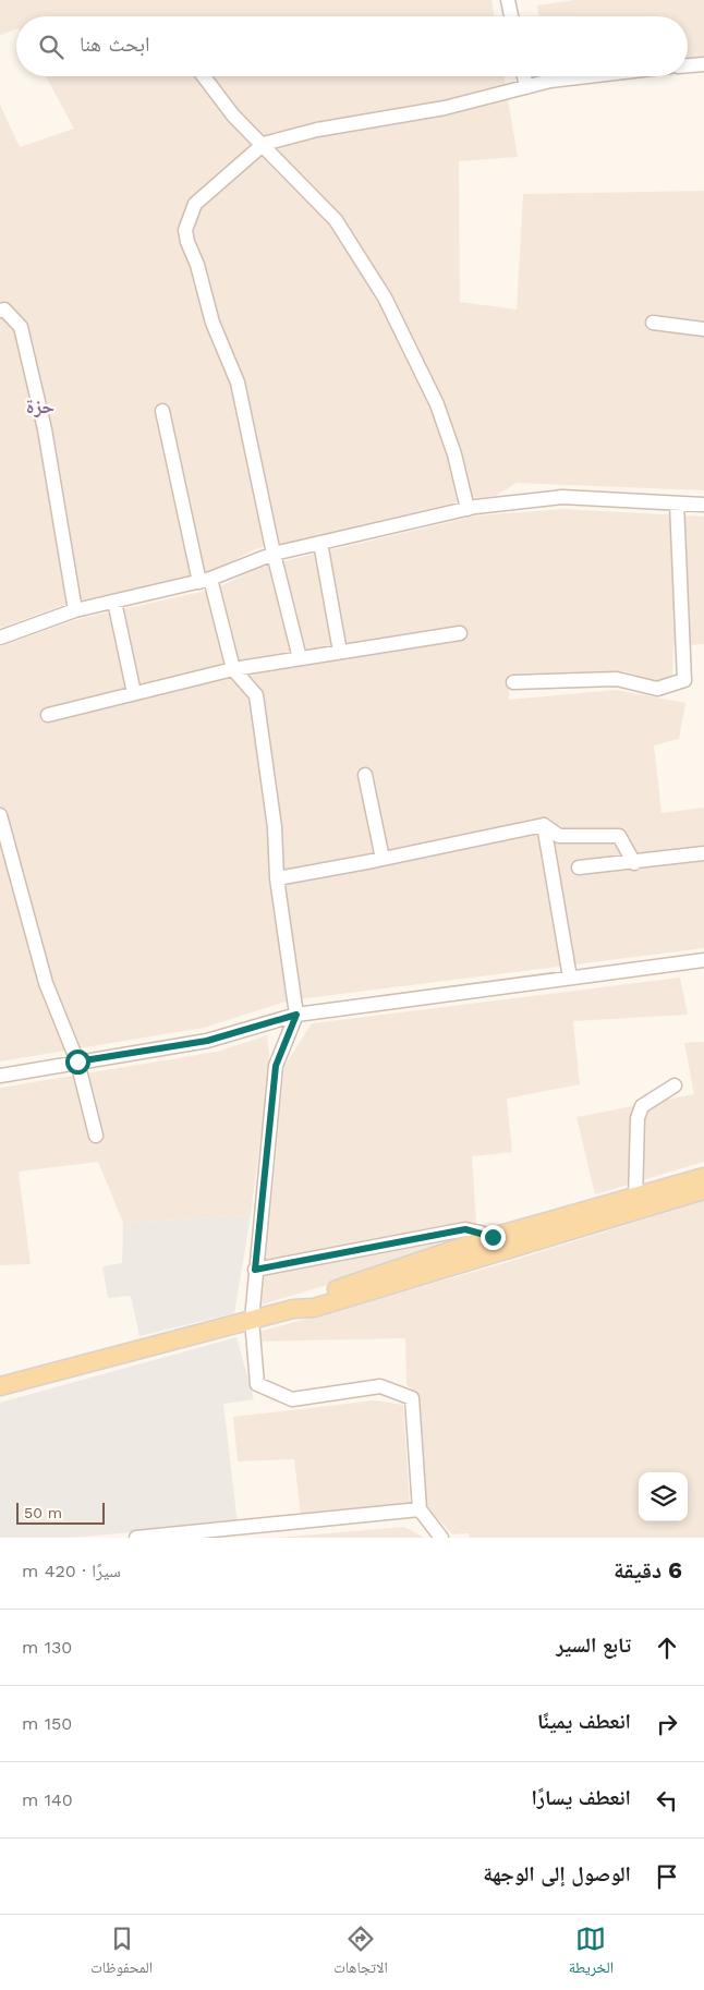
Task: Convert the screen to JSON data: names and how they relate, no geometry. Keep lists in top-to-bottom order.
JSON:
{
  "districts": ["حزة"],
  "scale_bar": "50 m",
  "page": {
    "search": "ابحث هنا",
    "scale": "50 m",
    "heading": ["6 دقيقة", "سيرًا · 420 m"],
    "list": [
      ["تابع السير", "130 m"],
      ["انعطف يمينًا", "150 m"],
      ["انعطف يسارًا", "140 m"],
      "الوصول إلى الوجهة"
    ],
    "nav": ["الخريطة", "الاتجاهات", "المحفوظات"]
  }
}
